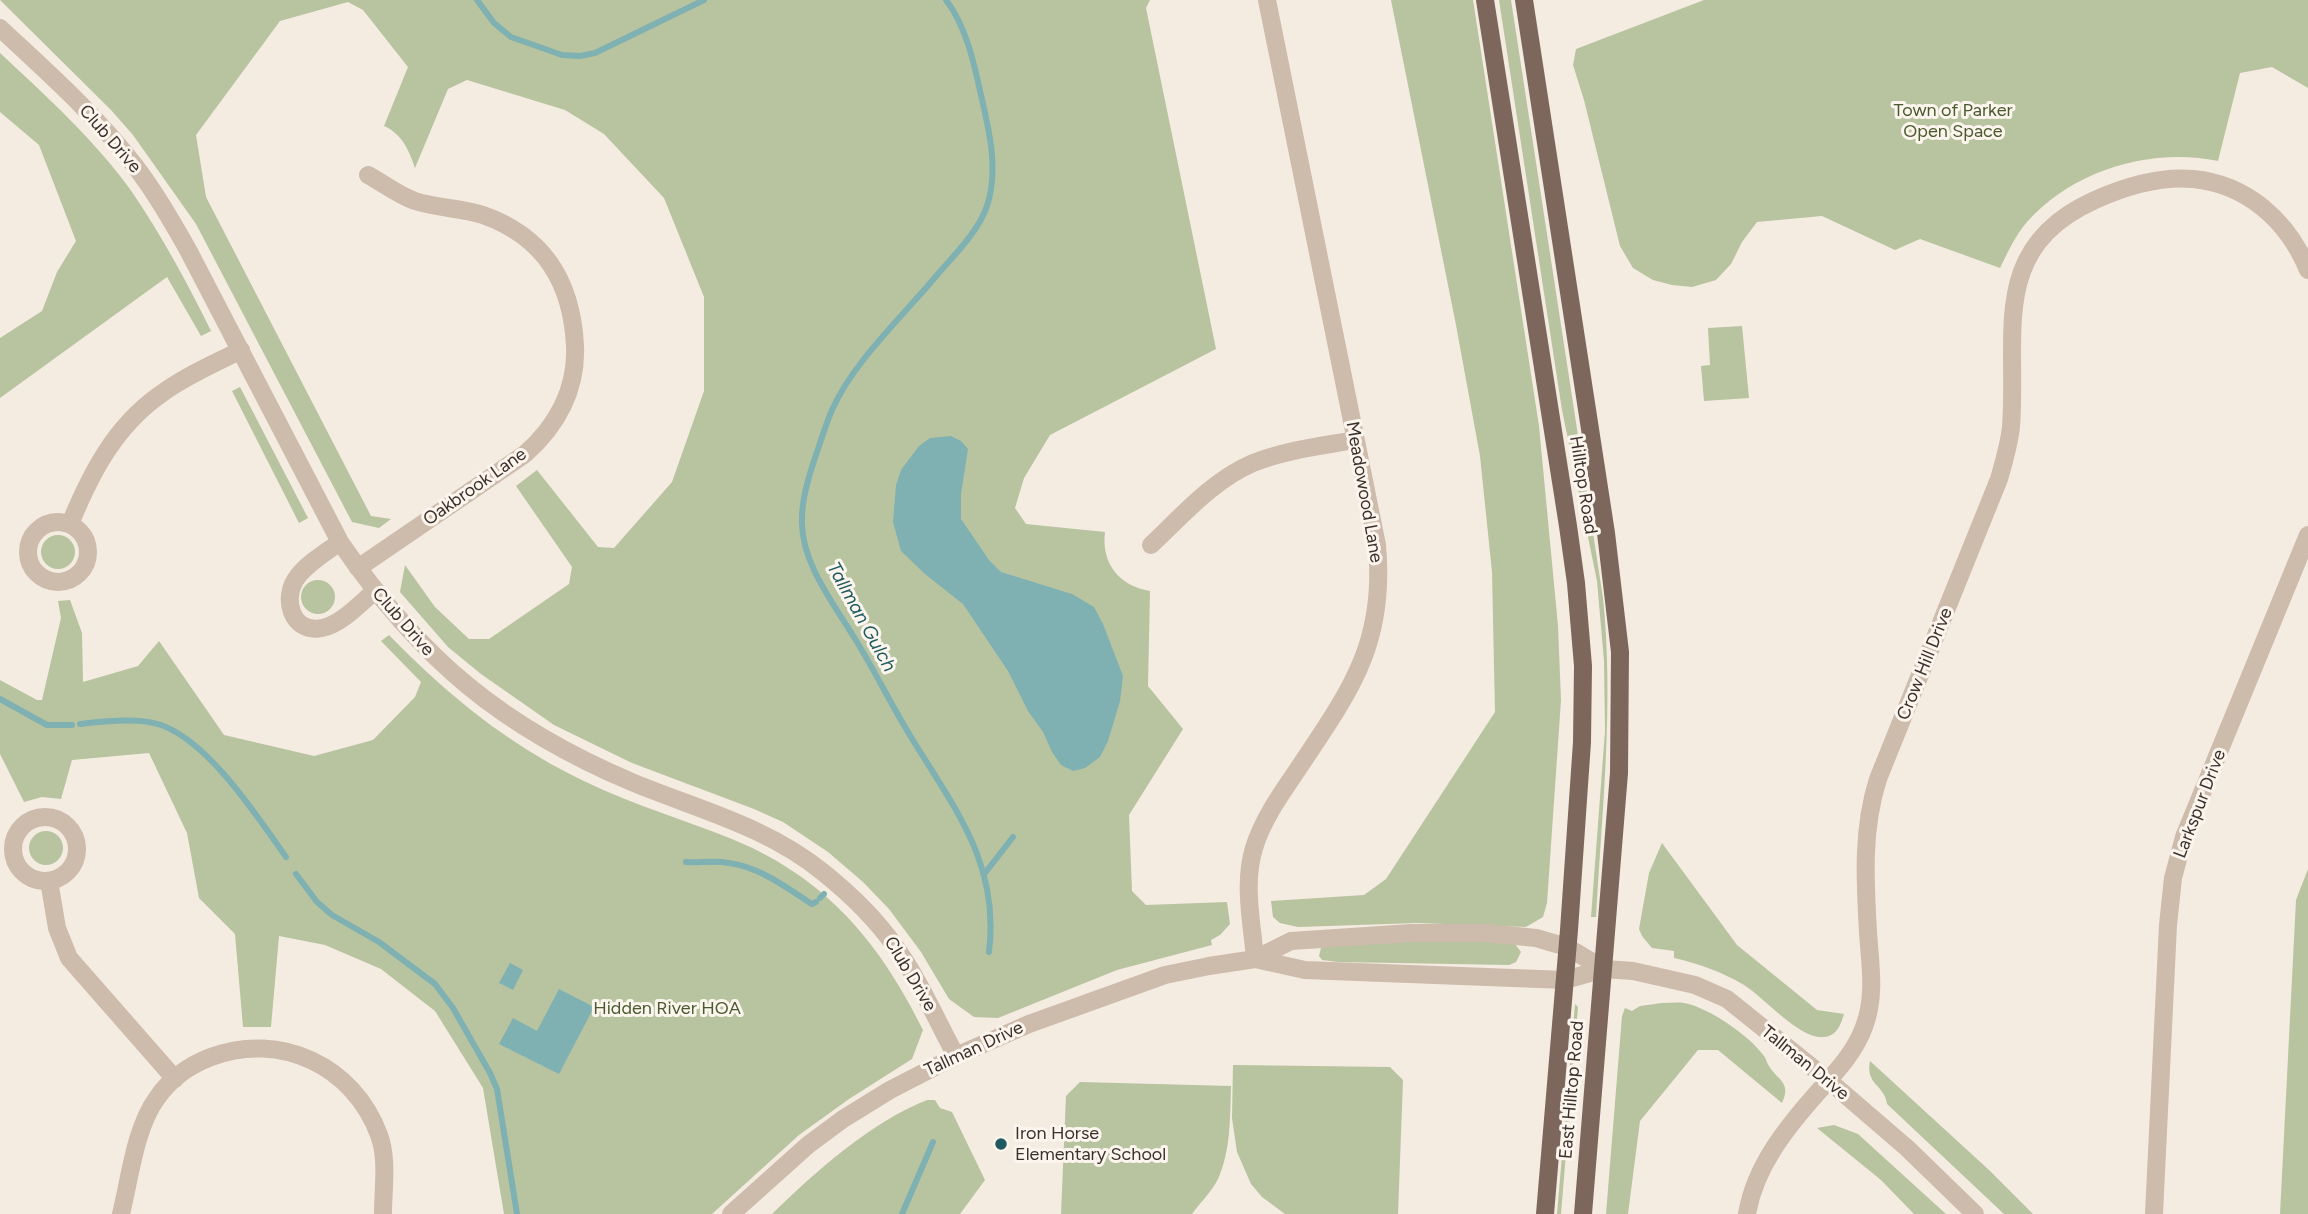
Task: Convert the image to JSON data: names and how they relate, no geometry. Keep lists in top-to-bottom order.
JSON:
{
  "streets": {
    "main road": ["Hilltop Road", "East Hilltop Road"],
    "street": [
      "Club Drive",
      "Oakbrook Lane",
      "Meadowood Lane",
      "Crow Hill Drive",
      "Larkspur Drive",
      "Tallman Drive"
    ]
  },
  "crossings": [
    ["Club Drive", "Oakbrook Lane"],
    ["Club Drive", "Tallman Drive"],
    ["Hilltop Road", "Tallman Drive"],
    ["Hilltop Road", "East Hilltop Road"],
    ["Meadowood Lane", "Tallman Drive"],
    ["Crow Hill Drive", "Tallman Drive"],
    ["Tallman Drive", "East Hilltop Road"]
  ],
  "water": ["Tallman Gulch"],
  "parks": ["Town of Parker Open Space", "Hidden River HOA"],
  "places": ["Iron Horse Elementary School"]
}
